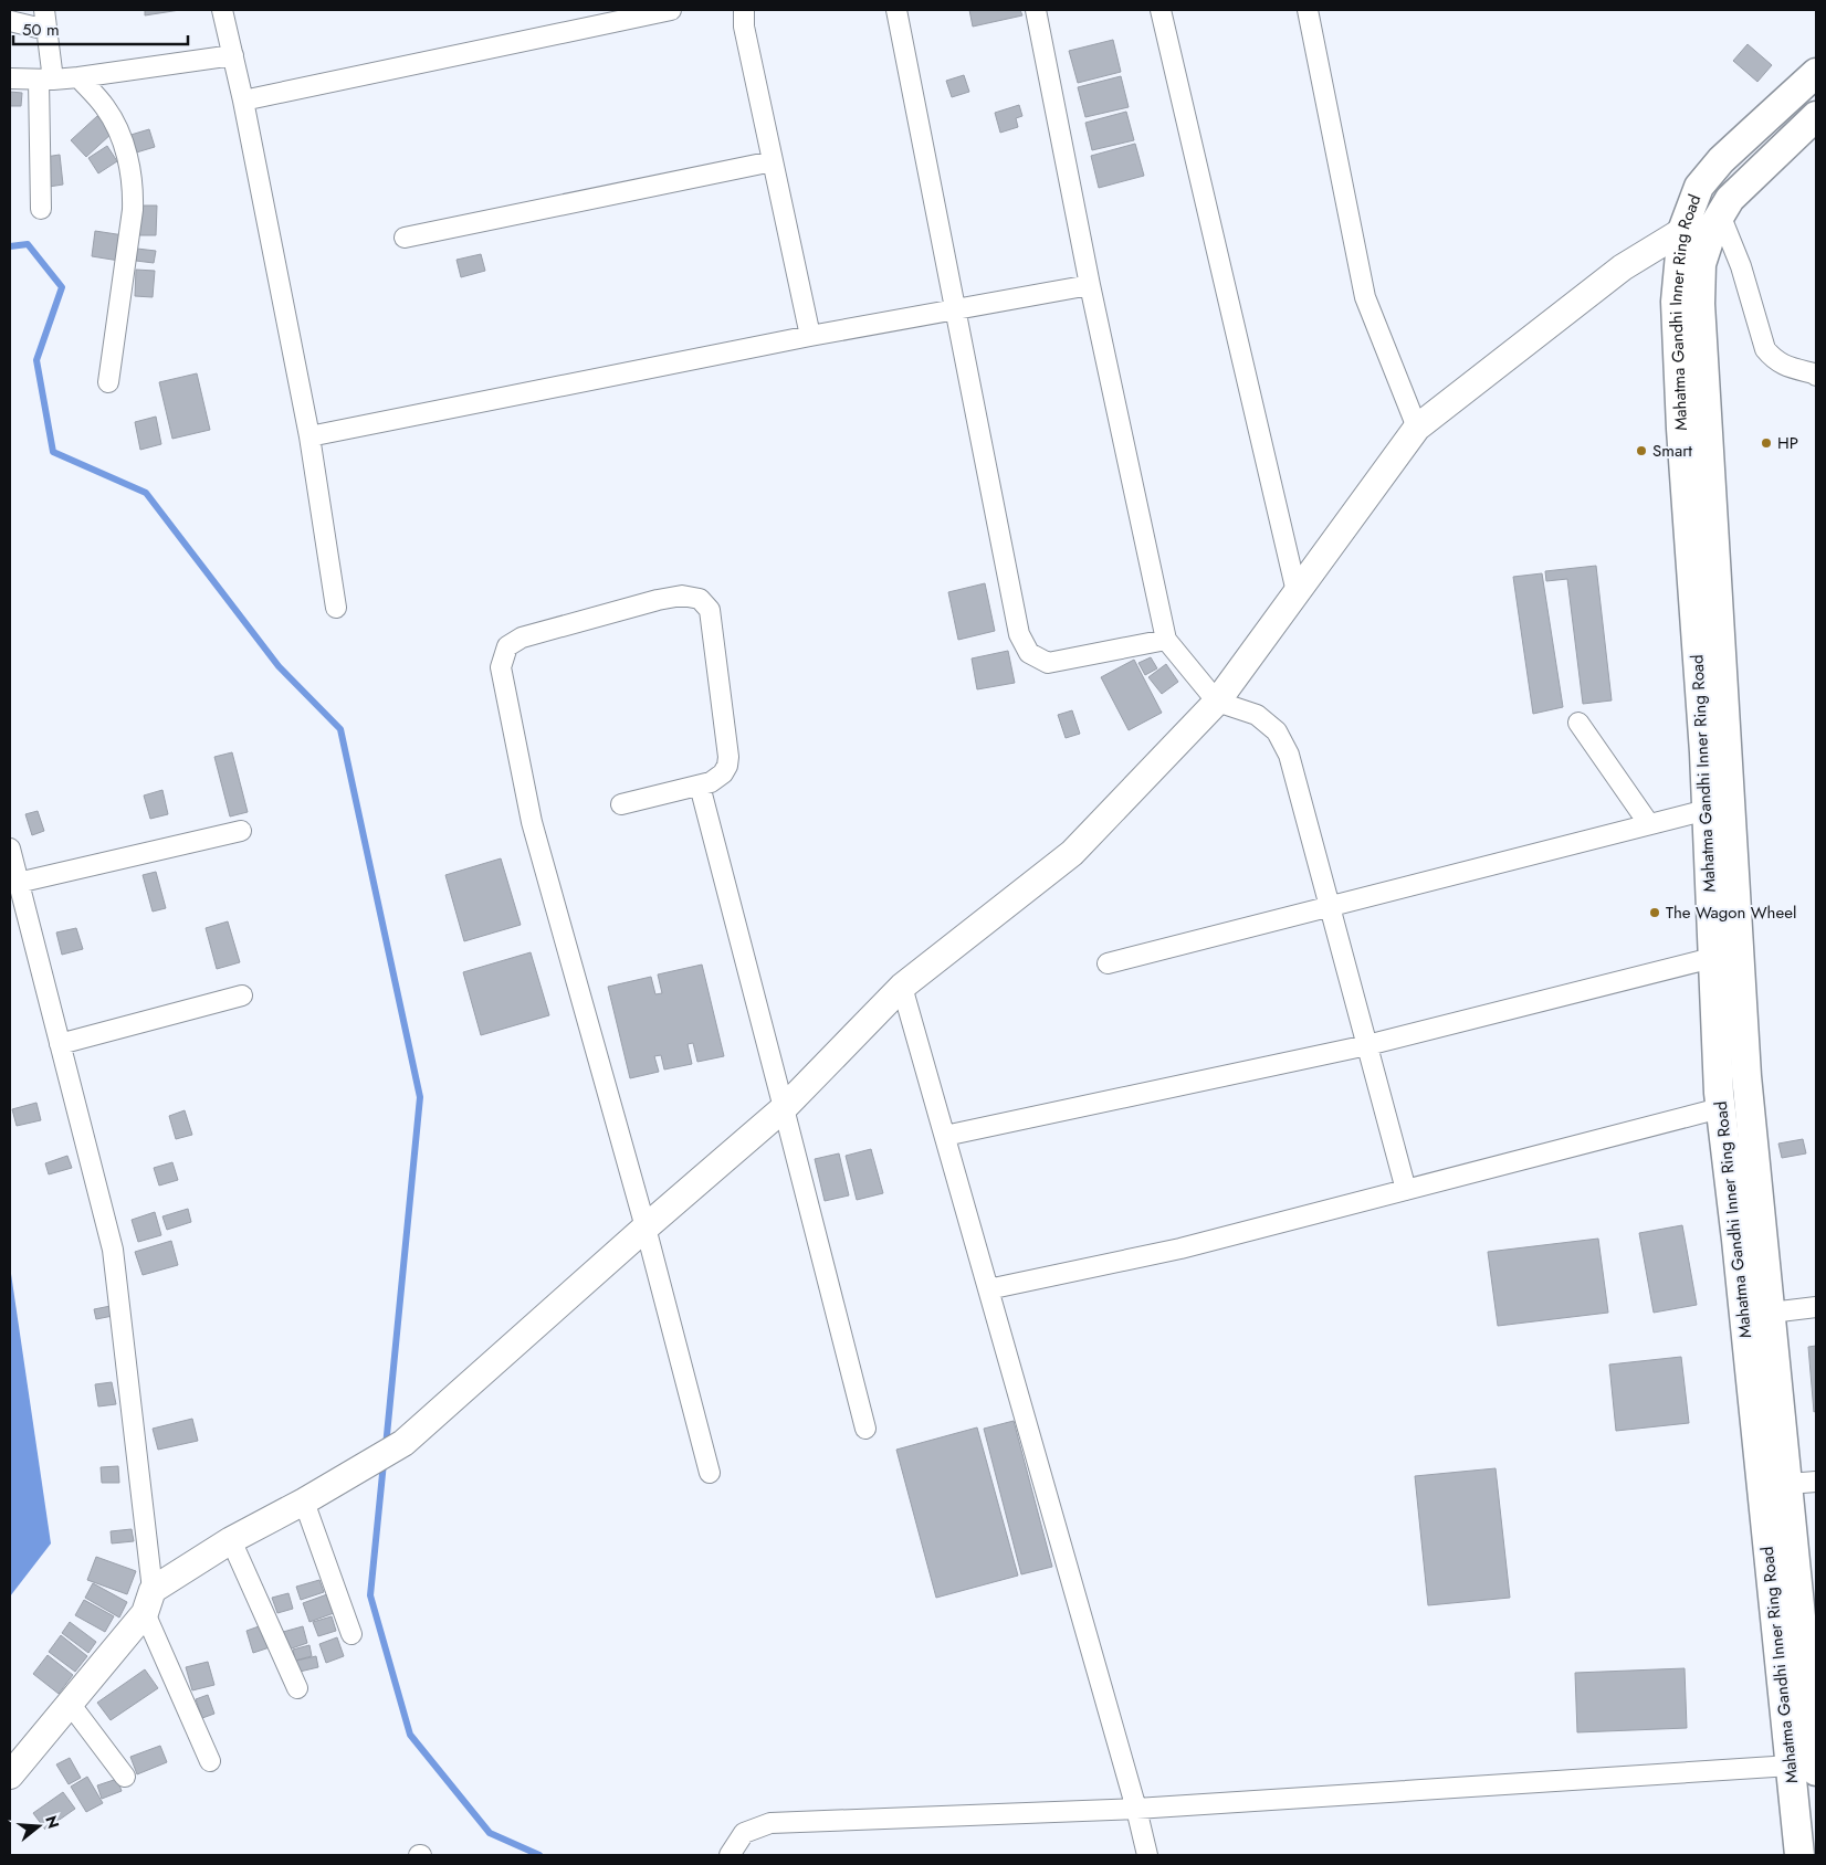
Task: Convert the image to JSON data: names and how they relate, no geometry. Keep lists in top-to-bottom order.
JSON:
{
  "streets": {
    "main road": ["Mahatma Gandhi Inner Ring Road"]
  },
  "places": ["HP", "Smart", "The Wagon Wheel"],
  "scale_bar": "50 m",
  "north": "right"
}
